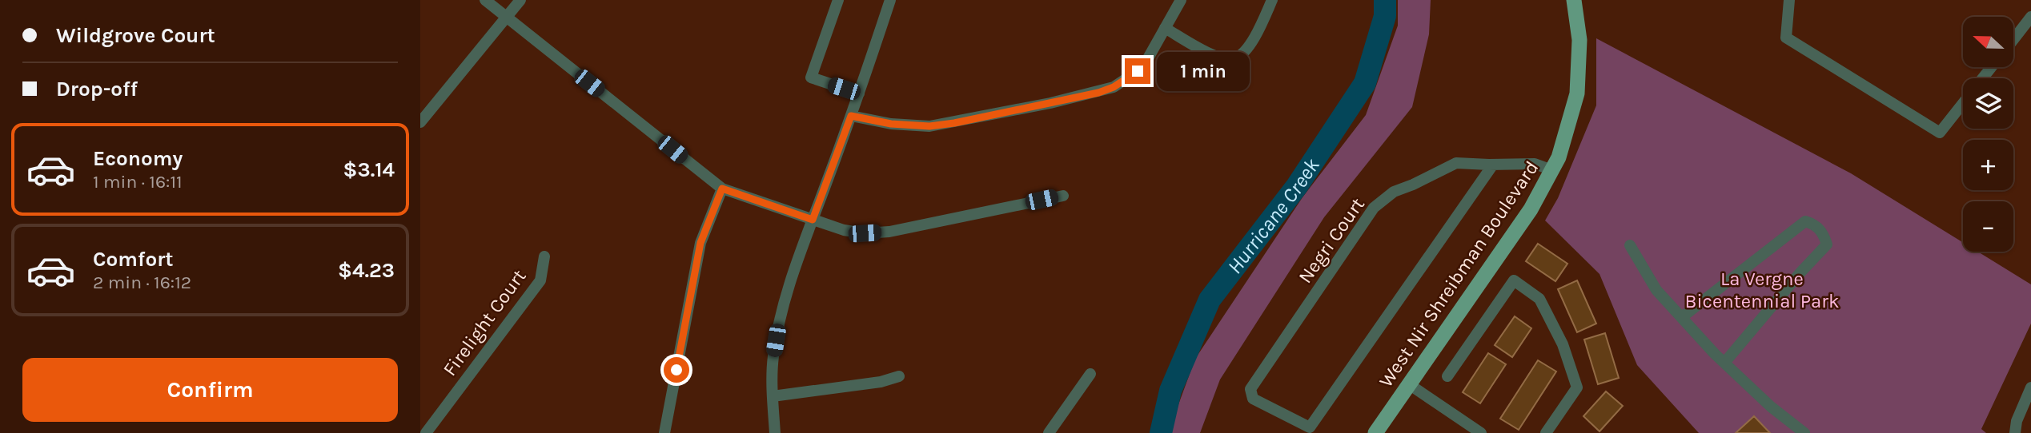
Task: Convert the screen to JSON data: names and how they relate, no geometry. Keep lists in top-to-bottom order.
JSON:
{
  "streets": {
    "main road": ["West Nir Shreibman Boulevard"],
    "street": ["Negri Court", "Firelight Court"]
  },
  "crossings": [
    ["Negri Court", "West Nir Shreibman Boulevard"]
  ],
  "water": ["Hurricane Creek"],
  "parks": ["La Vergne Bicentennial Park"],
  "north": "left",
  "page": {
    "banner": ["Wildgrove Court", "Drop-off"],
    "map_buttons": ["+", "−"],
    "bubble": "1 min",
    "list": [
      {
        "name": "Economy",
        "note": "1 min · 16:11",
        "value": "$3.14"
      },
      {
        "name": "Comfort",
        "note": "2 min · 16:12",
        "value": "$4.23"
      }
    ],
    "buttons": "Confirm"
  }
}
